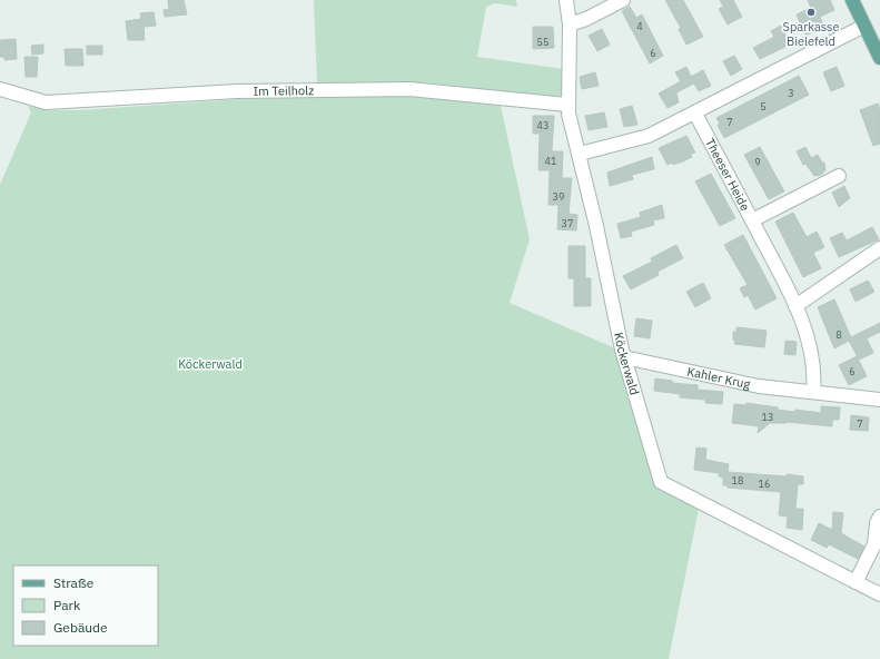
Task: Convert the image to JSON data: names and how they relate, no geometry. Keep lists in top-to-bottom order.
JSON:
{
  "streets": {
    "street": [
      "Im Teilholz",
      "Theeser Heide",
      "Köckerwald",
      "Kahler Krug"
    ]
  },
  "crossings": [
    ["Im Teilholz", "Köckerwald"],
    ["Köckerwald", "Kahler Krug"]
  ],
  "parks": ["Köckerwald"],
  "places": ["Sparkasse Bielefeld"],
  "house_numbers": [
    "4",
    "55",
    "6",
    "3",
    "5",
    "7",
    "43",
    "41",
    "9",
    "39",
    "37",
    "8",
    "6",
    "13",
    "7",
    "18",
    "16"
  ],
  "legend": ["Straße", "Park", "Gebäude"]
}
